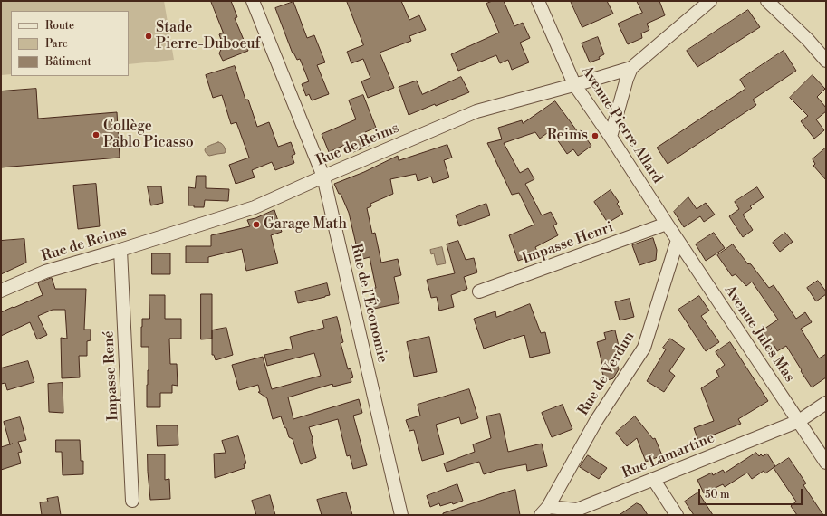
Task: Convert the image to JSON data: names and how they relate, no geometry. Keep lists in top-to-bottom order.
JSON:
{
  "streets": {
    "street": [
      "Avenue Pierre Allard",
      "Rue de Reims",
      "Impasse Henri",
      "Rue de l'Économie",
      "Avenue Jules Mas",
      "Rue de Verdun",
      "Impasse René",
      "Rue Lamartine"
    ]
  },
  "crossings": [
    ["Avenue Pierre Allard", "Rue de Reims"],
    ["Avenue Pierre Allard", "Impasse Henri"],
    ["Avenue Pierre Allard", "Avenue Jules Mas"],
    ["Rue de Reims", "Rue de l'Économie"],
    ["Rue de Reims", "Impasse René"],
    ["Impasse Henri", "Avenue Jules Mas"],
    ["Avenue Jules Mas", "Rue de Verdun"],
    ["Avenue Jules Mas", "Rue Lamartine"],
    ["Rue de Verdun", "Rue Lamartine"]
  ],
  "places": [
    "Stade Pierre-Duboeuf",
    "Collège Pablo Picasso",
    "Reims",
    "Garage Math"
  ],
  "legend": ["Route", "Parc", "Bâtiment"],
  "scale_bar": "50 m"
}
